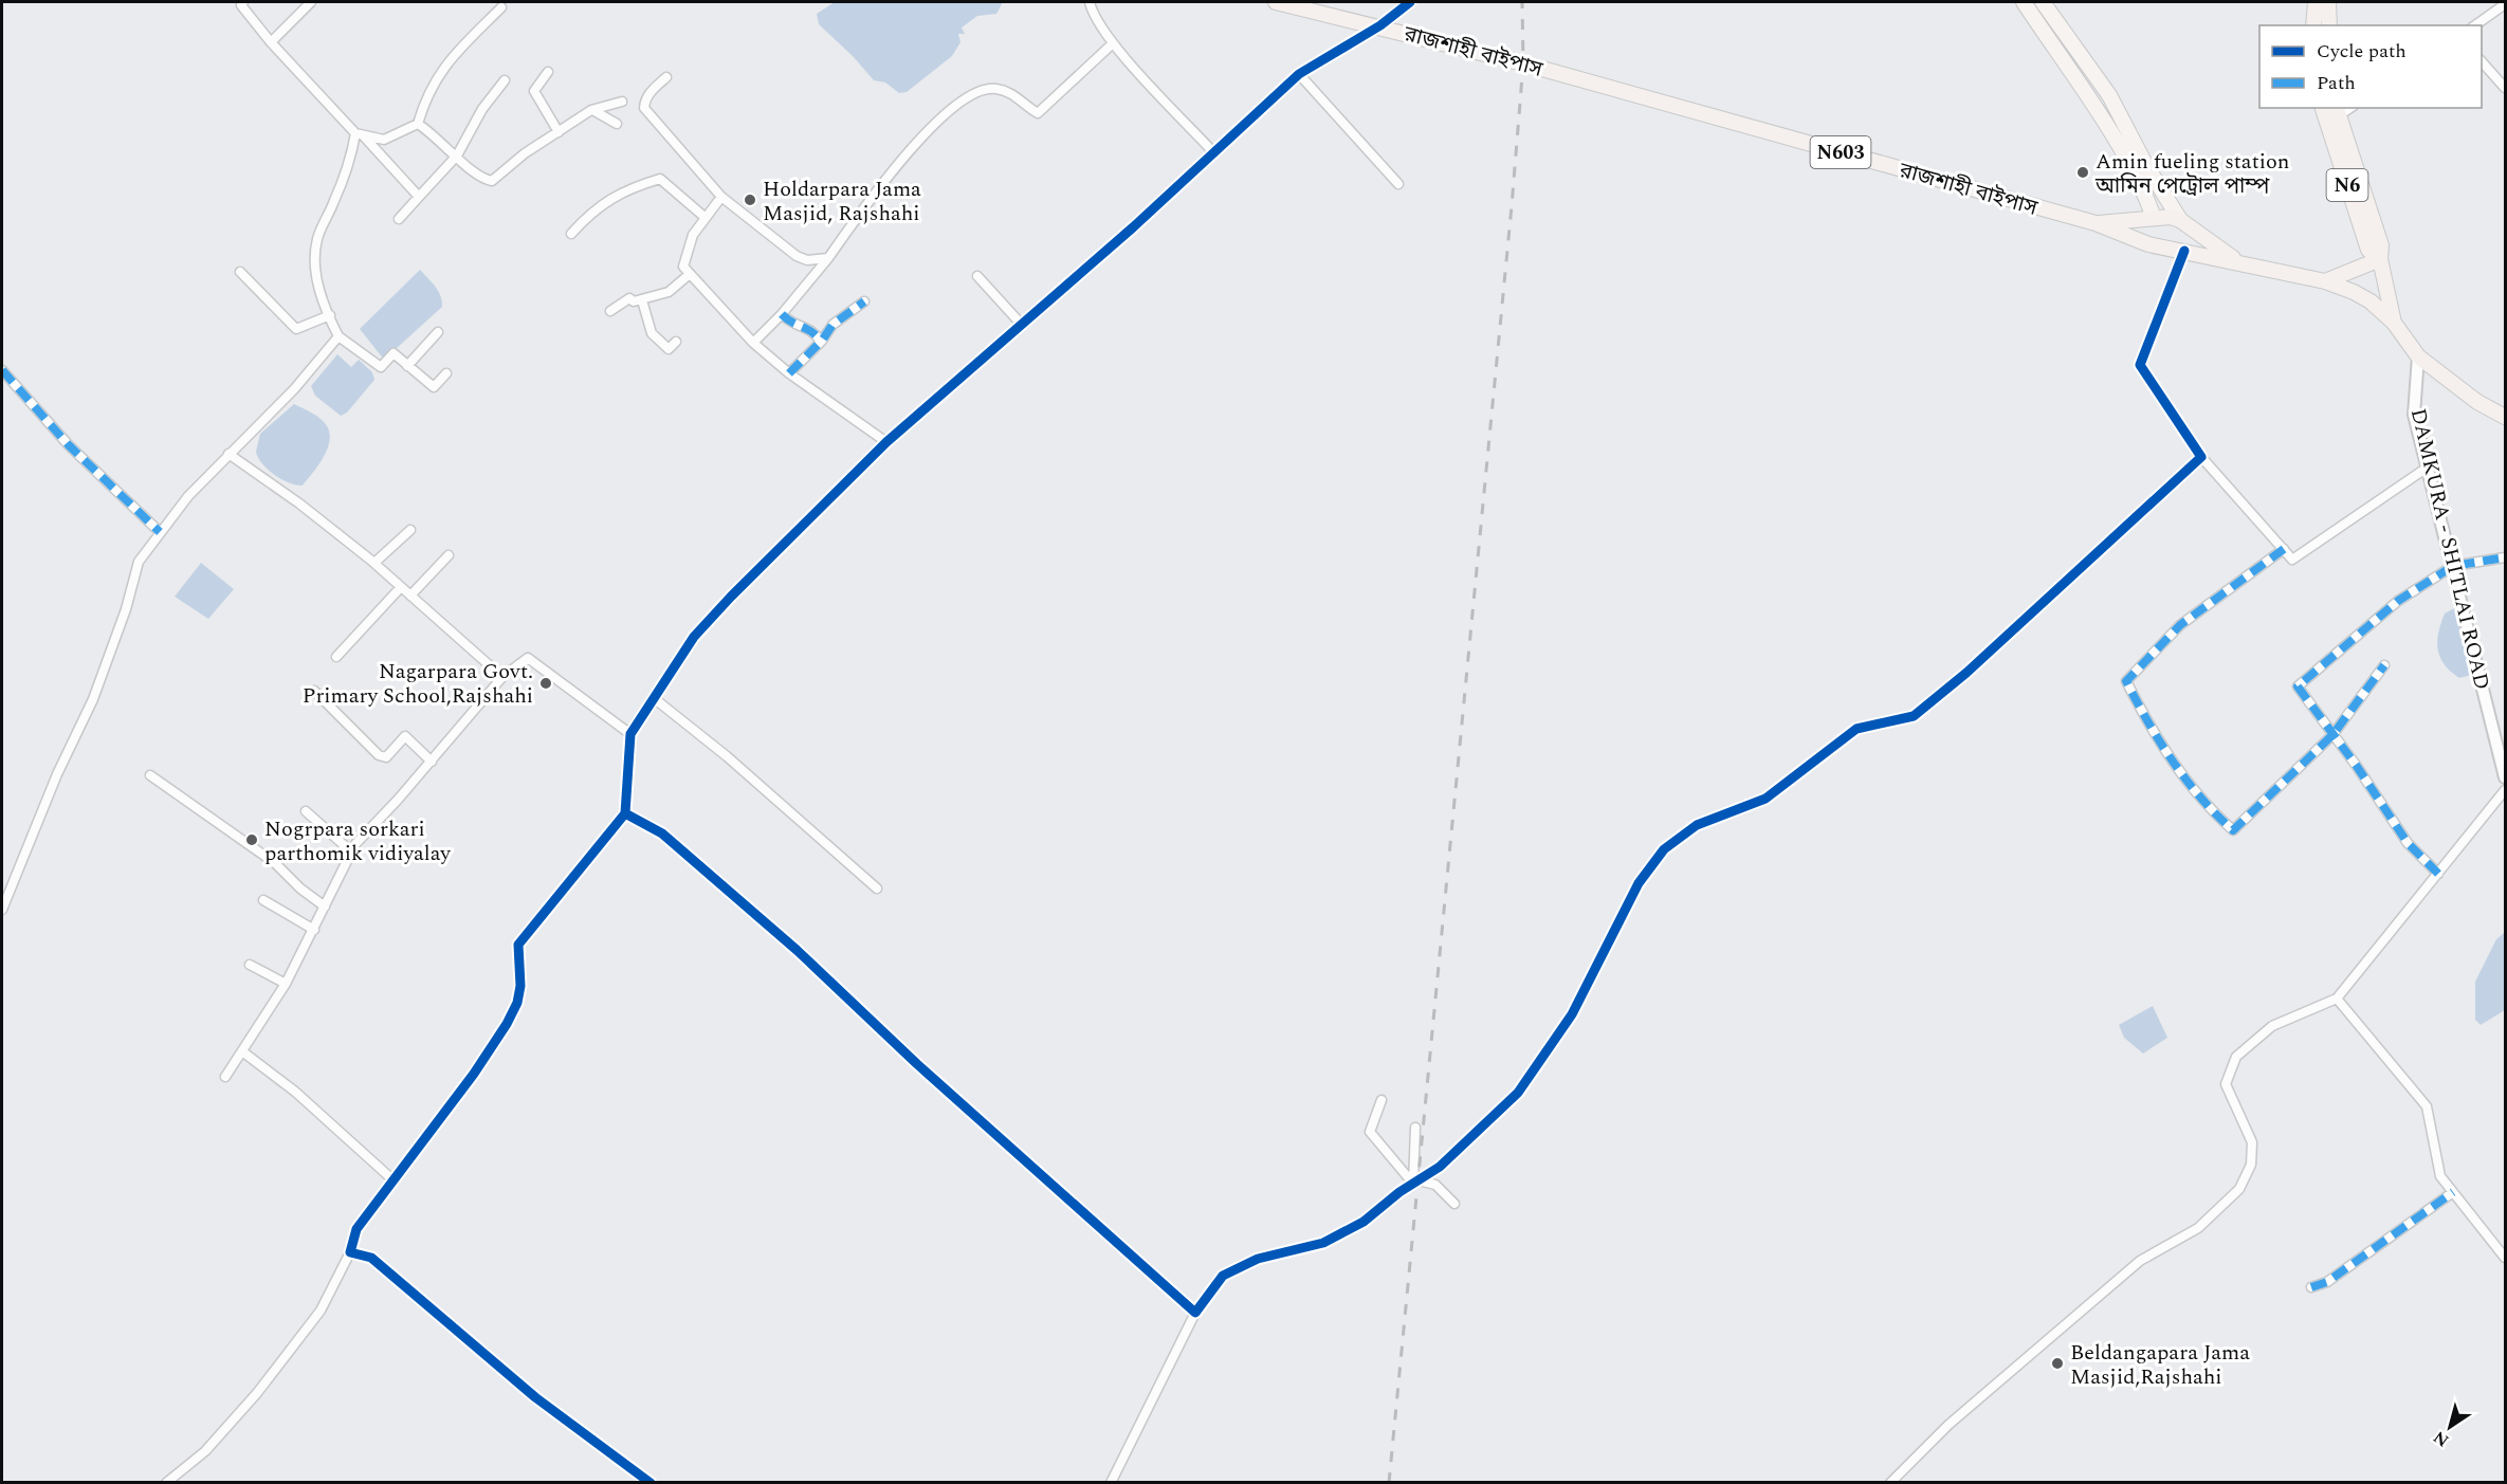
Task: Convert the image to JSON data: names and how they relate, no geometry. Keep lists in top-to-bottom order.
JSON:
{
  "streets": {
    "highway": ["রাজশাহী বাইপাস", "N603", "N6"],
    "street": ["DAMKURA - SHITLAI ROAD"]
  },
  "crossings": [
    ["রাজশাহী বাইপাস", "N603"],
    ["রাজশাহী বাইপাস", "N6"],
    ["N6", "DAMKURA - SHITLAI ROAD"]
  ],
  "places": [
    "Amin fueling station আমিন পেট্রোল পাম্প",
    "Holdarpara Jama Masjid, Rajshahi",
    "Nagarpara Govt. Primary School,Rajshahi",
    "Nogrpara sorkari parthomik vidiyalay",
    "Beldangapara Jama Masjid,Rajshahi"
  ],
  "legend": ["Cycle path", "Path"],
  "north": "bottom left"
}
